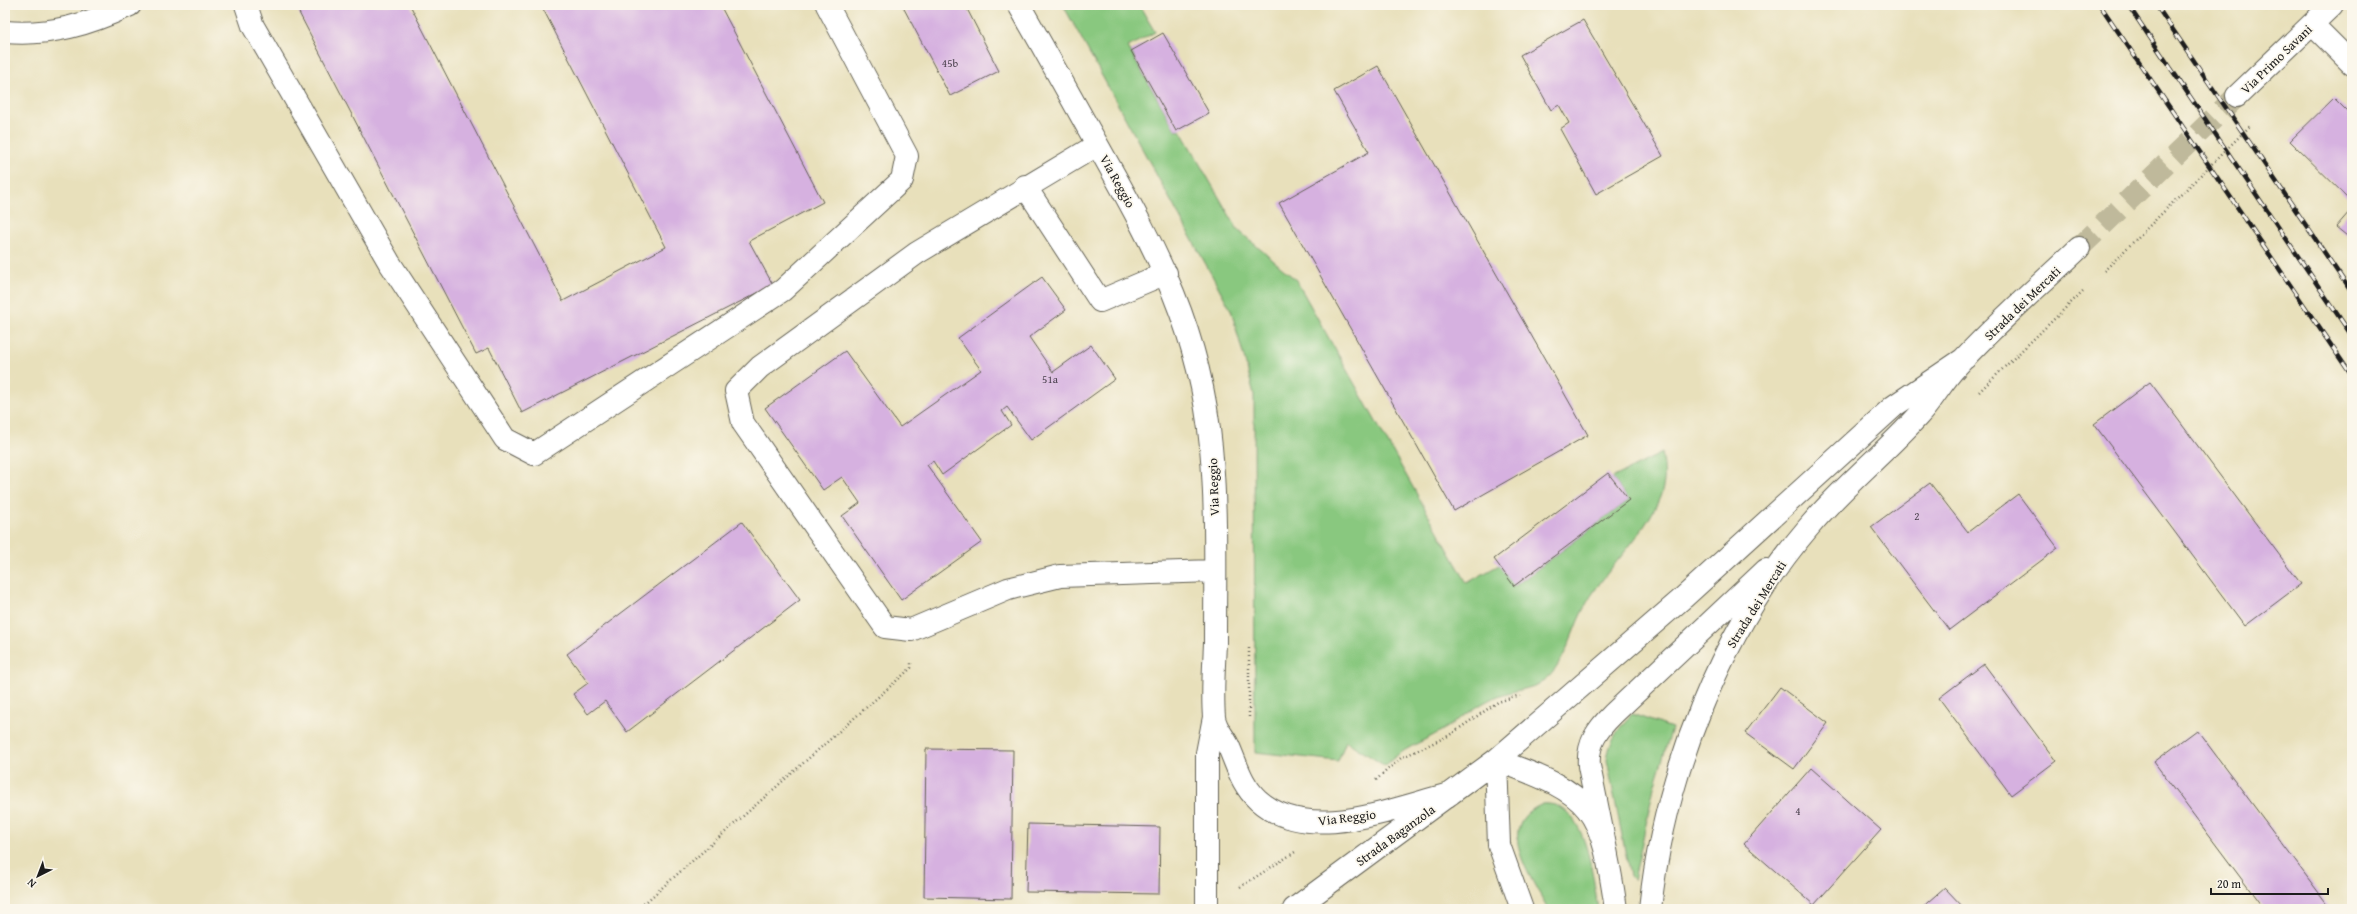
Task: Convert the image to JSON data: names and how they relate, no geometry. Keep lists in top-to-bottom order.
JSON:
{
  "streets": {
    "street": [
      "Via Primo Savani",
      "Via Reggio",
      "Strada dei Mercati",
      "Strada Baganzola"
    ]
  },
  "crossings": [
    ["Via Reggio", "Strada Baganzola"],
    ["Strada dei Mercati", "Strada Baganzola"]
  ],
  "house_numbers": [
    "45b",
    "51a",
    "2",
    "4"
  ],
  "scale_bar": "20 m",
  "north": "bottom left"
}
